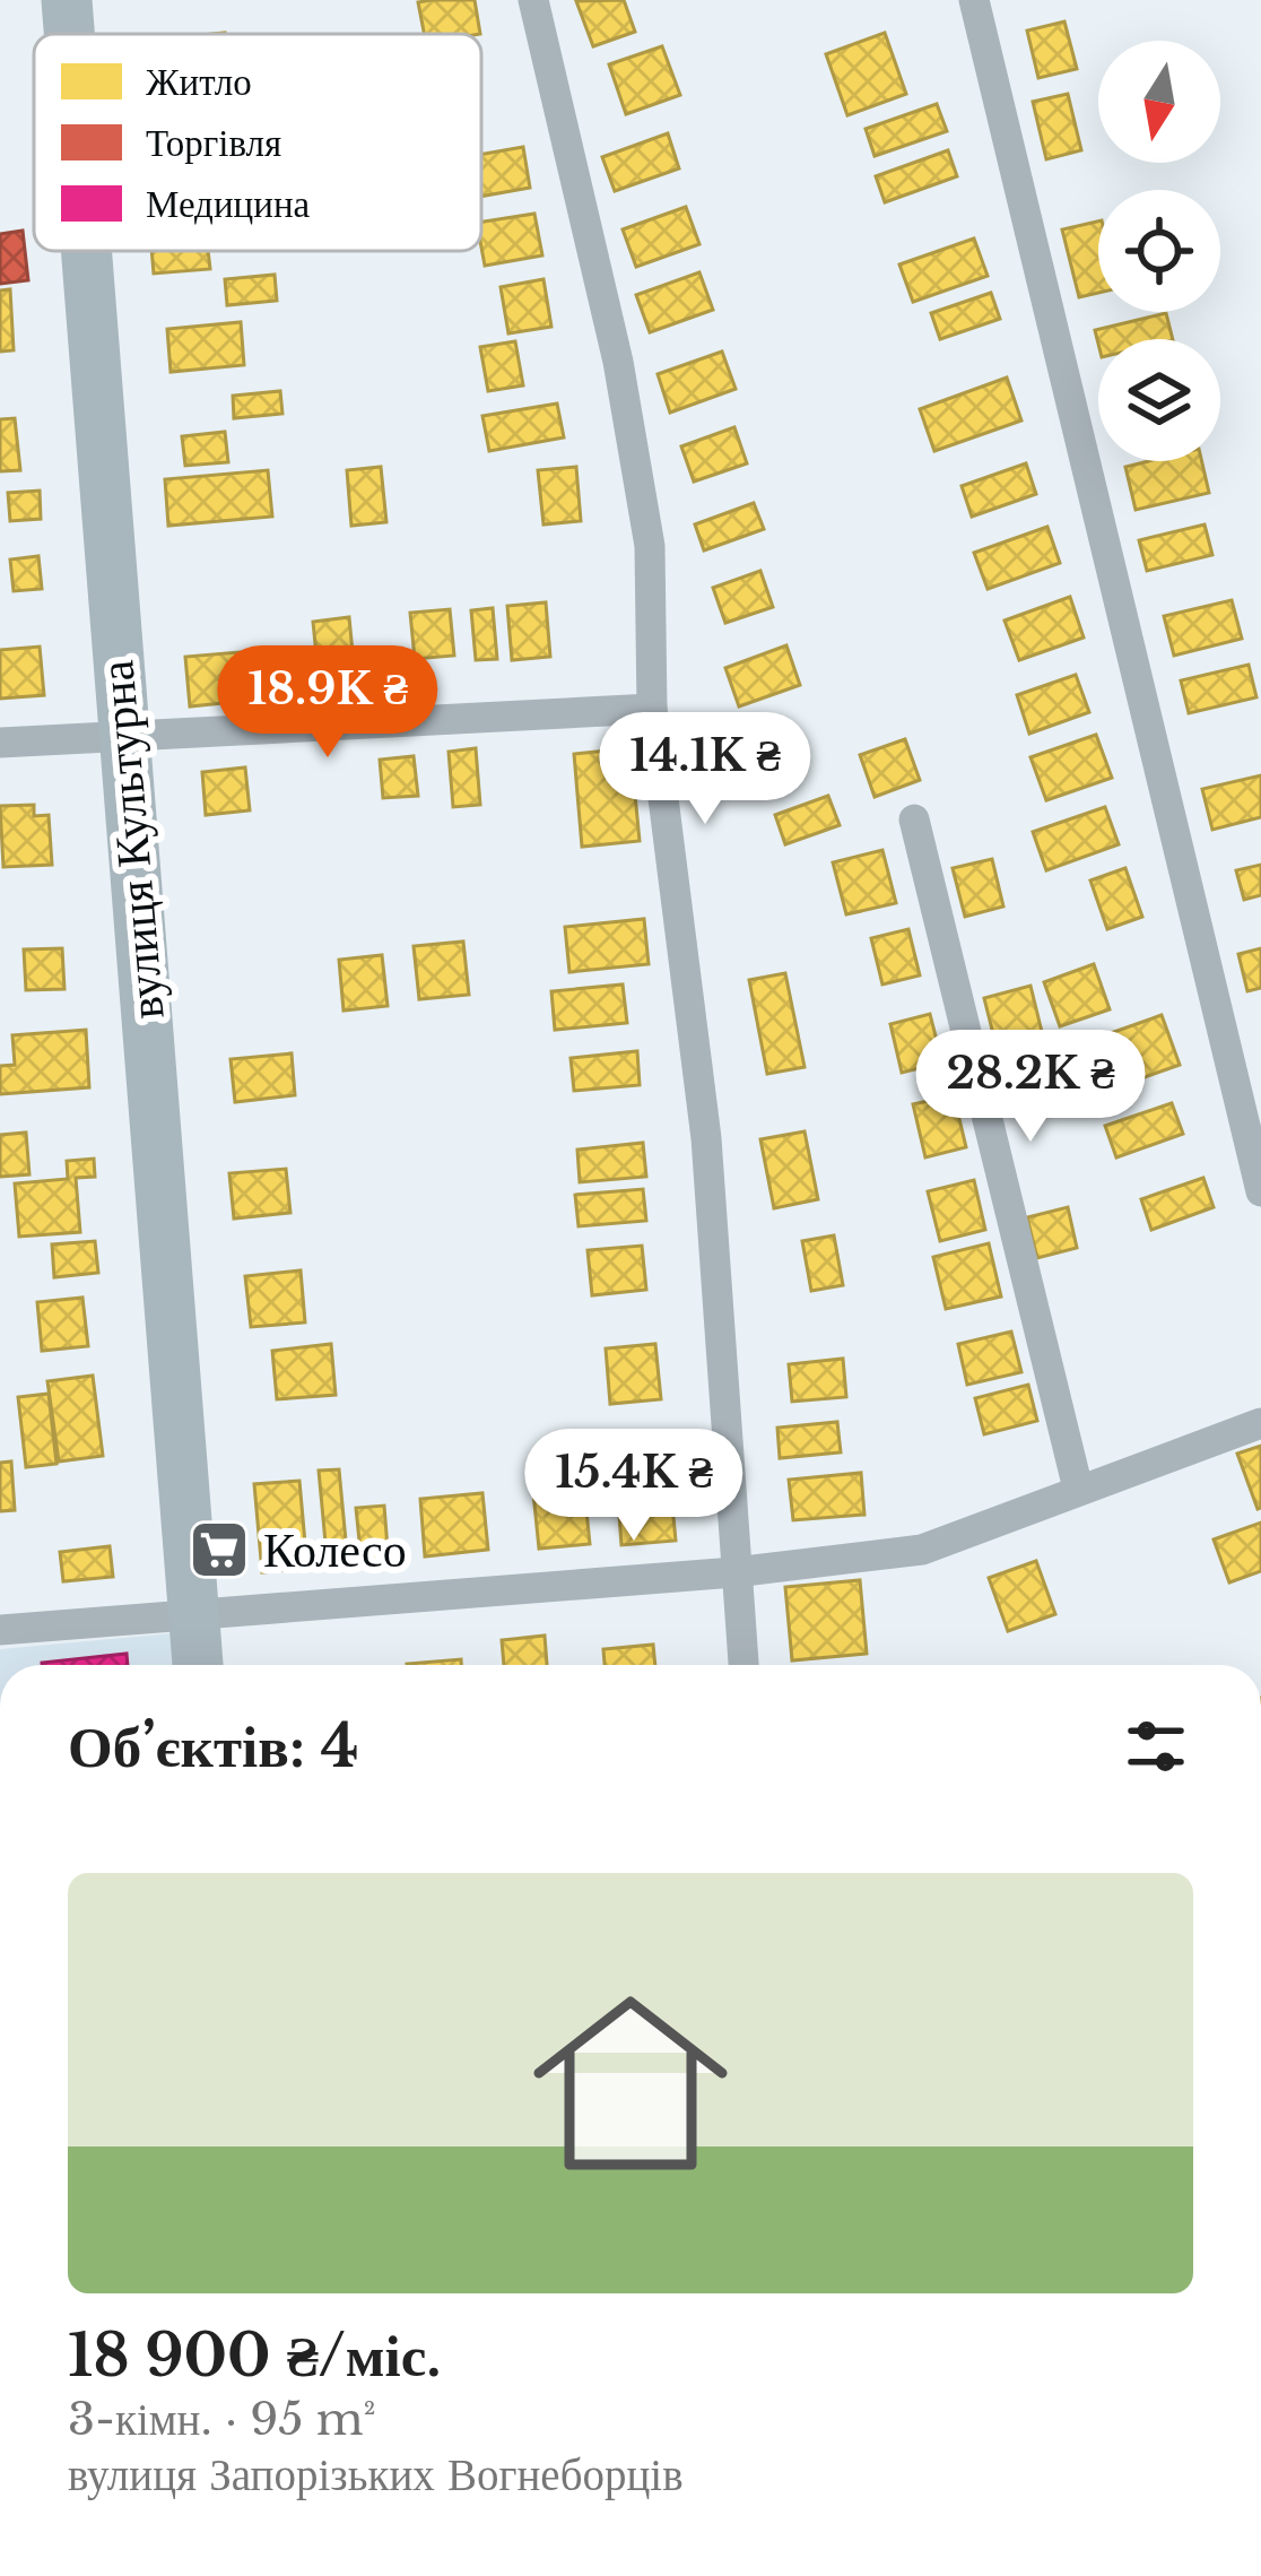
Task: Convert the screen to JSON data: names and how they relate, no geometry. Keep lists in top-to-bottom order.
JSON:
{
  "streets": {
    "main road": ["вулиця Культурна"]
  },
  "places": {
    "supermarket": ["Колесо"]
  },
  "legend": ["Житло", "Торгівля", "Медицина"],
  "north": "bottom",
  "page": {
    "price": [
      "18.9K ₴",
      "14.1K ₴",
      "28.2K ₴",
      "15.4K ₴"
    ],
    "heading": "Об’єктів: 4",
    "list": [
      {
        "name": "18 900 ₴/міс.",
        "note": "3-кімн. · 95 m² · вулиця Запорізьких Вогнеборців"
      }
    ]
  }
}
